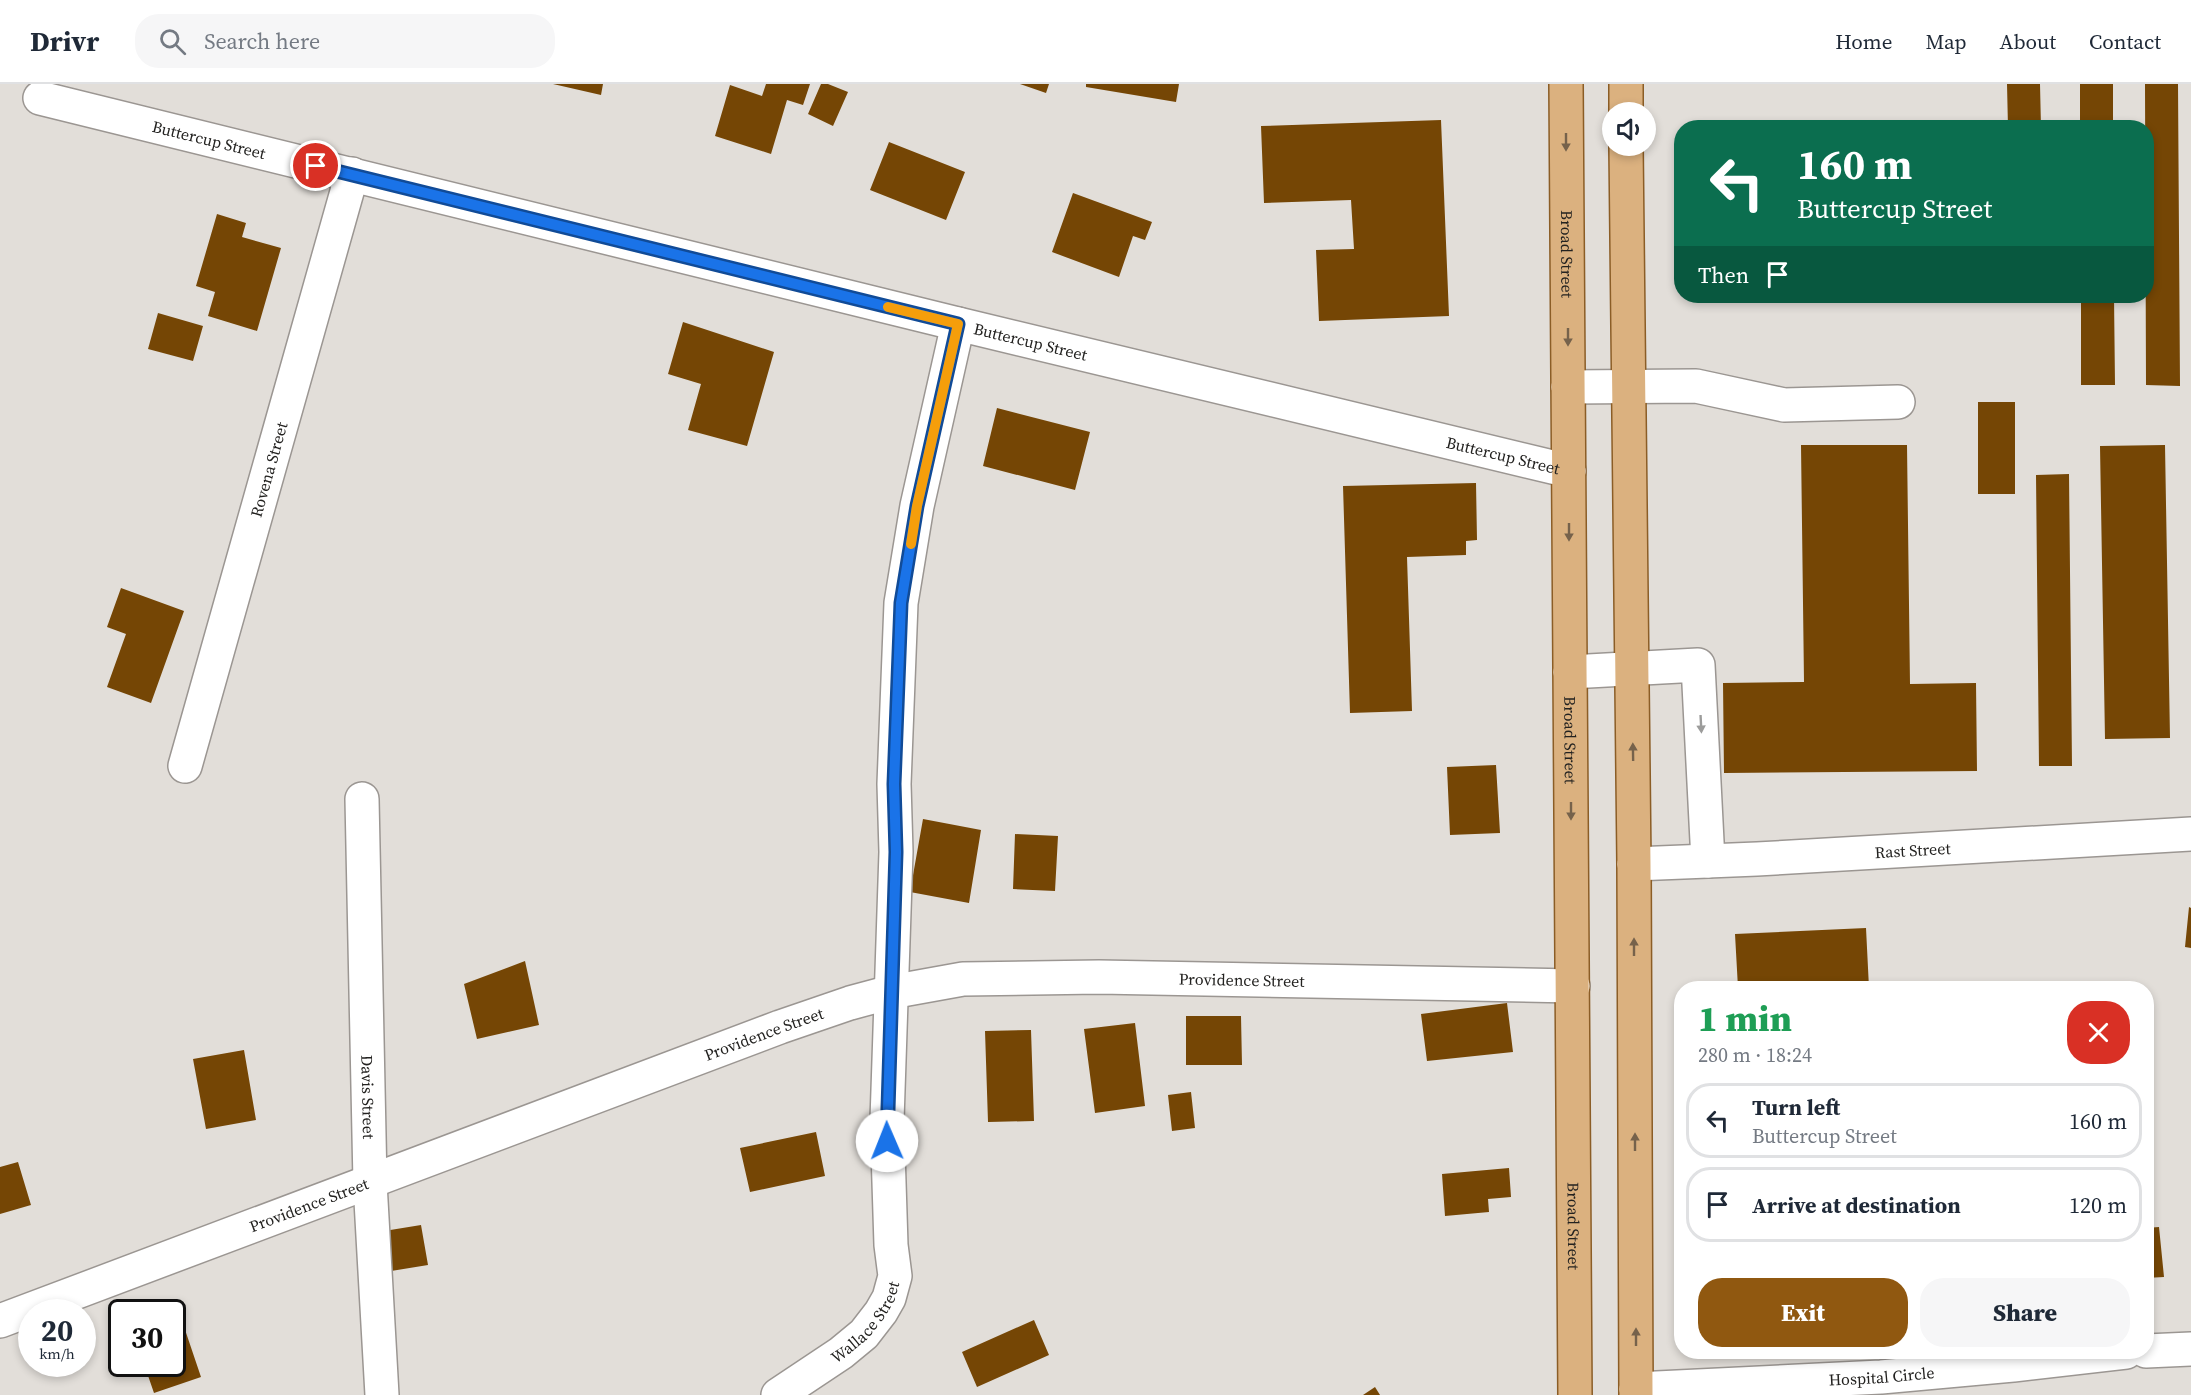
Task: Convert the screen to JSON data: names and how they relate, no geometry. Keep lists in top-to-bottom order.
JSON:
{
  "streets": {
    "main road": ["Broad Street"],
    "street": [
      "Buttercup Street",
      "Rovena Street",
      "Rast Street",
      "Providence Street",
      "Davis Street",
      "Wallace Street",
      "Hospital Circle"
    ]
  },
  "crossings": [
    ["Buttercup Street", "Broad Street"],
    ["Buttercup Street", "Rovena Street"],
    ["Buttercup Street", "Wallace Street"],
    ["Broad Street", "Providence Street"],
    ["Providence Street", "Davis Street"],
    ["Providence Street", "Wallace Street"]
  ],
  "page": {
    "header": "Drivr",
    "search": "Search here",
    "nav": [
      "Home",
      "Map",
      "About",
      "Contact"
    ],
    "turn": ["160 m", "Buttercup Street"],
    "then": "Then",
    "heading": ["1 min", "280 m · 18:24"],
    "list": [
      {
        "name": "Turn left",
        "note": "Buttercup Street",
        "value": "160 m"
      },
      {
        "name": "Arrive at destination",
        "value": "120 m"
      }
    ],
    "buttons": ["Exit", "Share"],
    "speed": "20 km/h",
    "limit": "30"
  }
}
